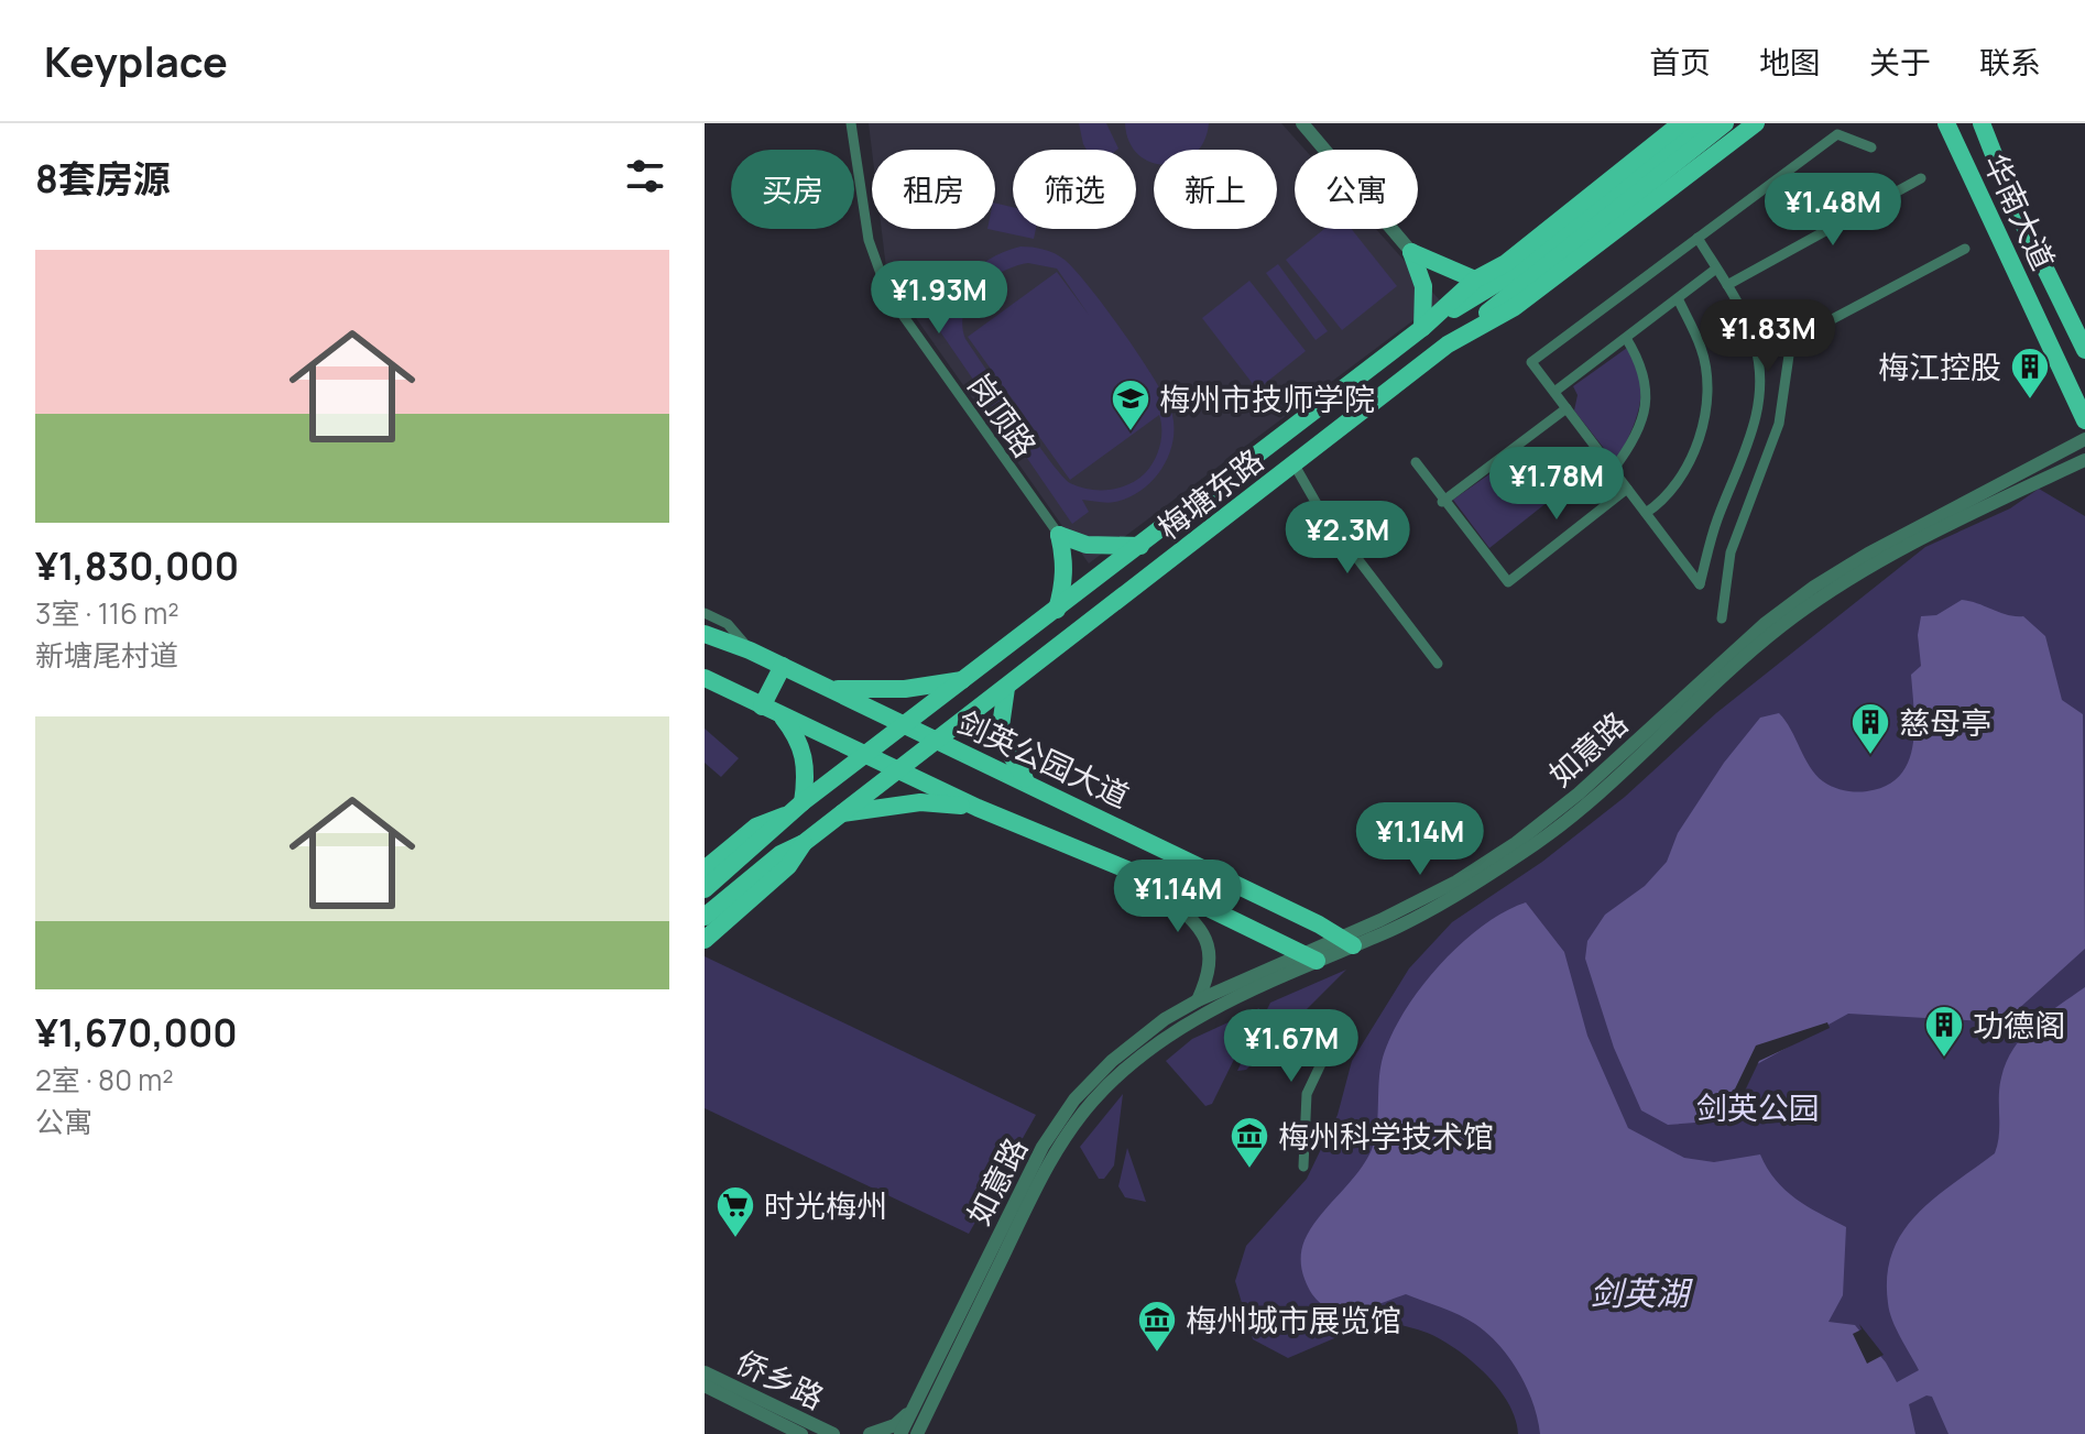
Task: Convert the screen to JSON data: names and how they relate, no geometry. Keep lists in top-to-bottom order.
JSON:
{
  "streets": {
    "main road": ["华南大道", "梅塘东路", "剑英公园大道"],
    "street": ["岗顶路", "如意路", "侨乡路"]
  },
  "crossings": [
    ["梅塘东路", "剑英公园大道"],
    ["如意路", "剑英公园大道"]
  ],
  "water": ["剑英湖"],
  "parks": ["剑英公园"],
  "places": {
    "building": ["梅江控股", "慈母亭", "功德阁"],
    "school or university": ["梅州市技师学院"],
    "museum": ["梅州科学技术馆", "梅州城市展览馆"],
    "supermarket": ["时光梅州"]
  },
  "page": {
    "header": "Keyplace",
    "nav": [
      "首页",
      "地图",
      "关于",
      "联系"
    ],
    "heading": "8套房源",
    "chip": [
      "买房",
      "租房",
      "筛选",
      "新上",
      "公寓"
    ],
    "price": [
      "¥1.48M",
      "¥1.93M",
      "¥1.83M",
      "¥1.78M",
      "¥2.3M",
      "¥1.14M",
      "¥1.14M",
      "¥1.67M"
    ],
    "list": [
      {
        "name": "¥1,830,000",
        "note": "3室 · 116 m² · 新塘尾村道"
      },
      {
        "name": "¥1,670,000",
        "note": "2室 · 80 m² · 公寓"
      }
    ]
  }
}
